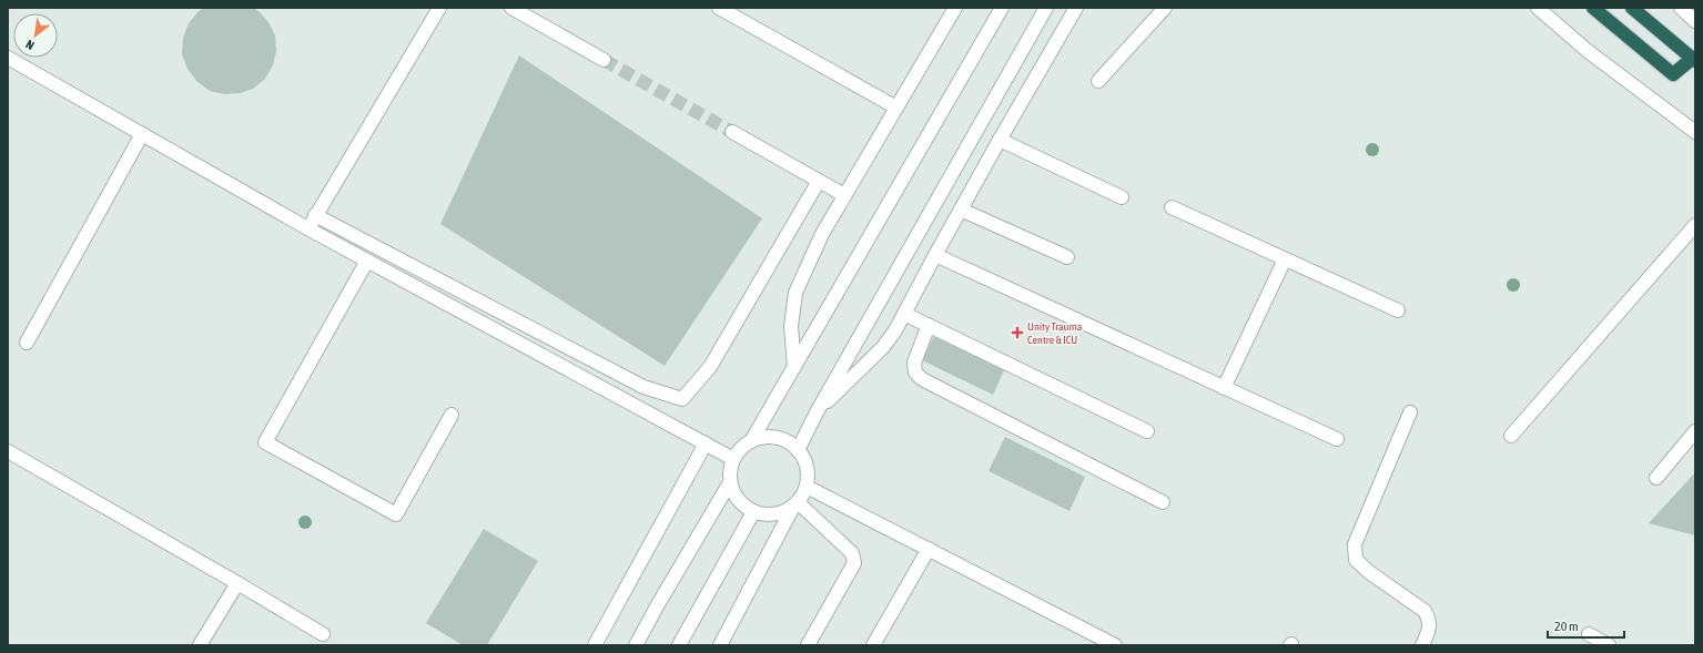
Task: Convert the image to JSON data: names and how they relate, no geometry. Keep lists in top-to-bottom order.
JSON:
{
  "places": {
    "health": ["Unity Trauma Centre & ICU"]
  },
  "scale_bar": "20 m",
  "north": "bottom left"
}
